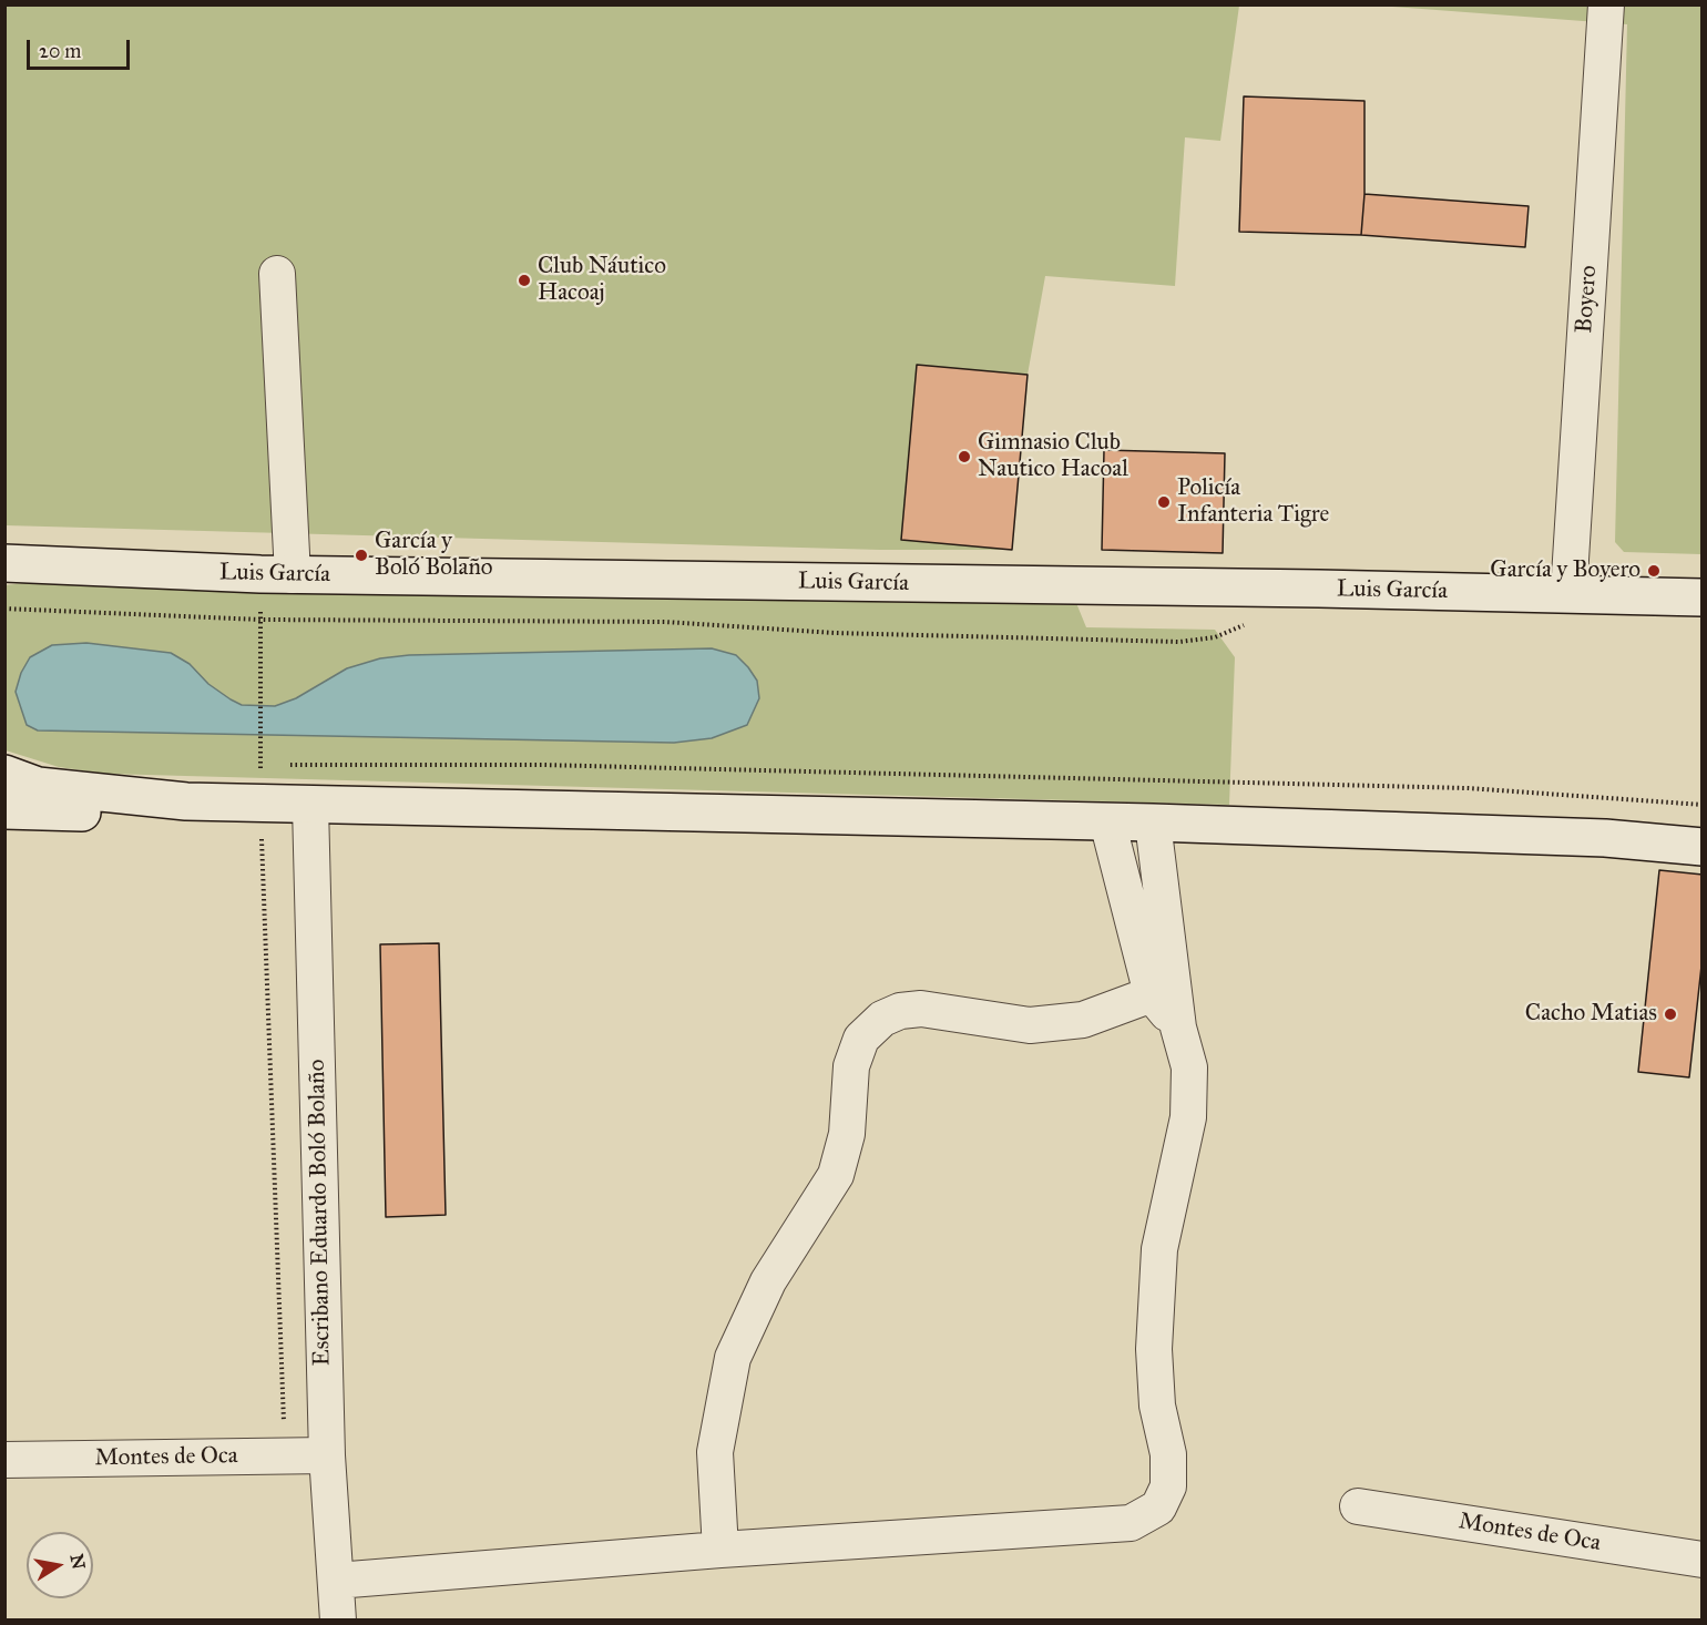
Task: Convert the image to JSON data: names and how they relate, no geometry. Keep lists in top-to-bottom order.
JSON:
{
  "streets": {
    "main road": ["Luis García"],
    "street": ["Boyero", "Escribano Eduardo Boló Bolaño", "Montes de Oca"]
  },
  "crossings": [
    ["Boyero", "Luis García"],
    ["Escribano Eduardo Boló Bolaño", "Montes de Oca"]
  ],
  "places": [
    "Club Náutico Hacoaj",
    "Gimnasio Club Nautico Hacoal",
    "Policía Infanteria Tigre",
    "García y Boló Bolaño",
    "García y Boyero",
    "Cacho Matias"
  ],
  "scale_bar": "20 m",
  "north": "right"
}
